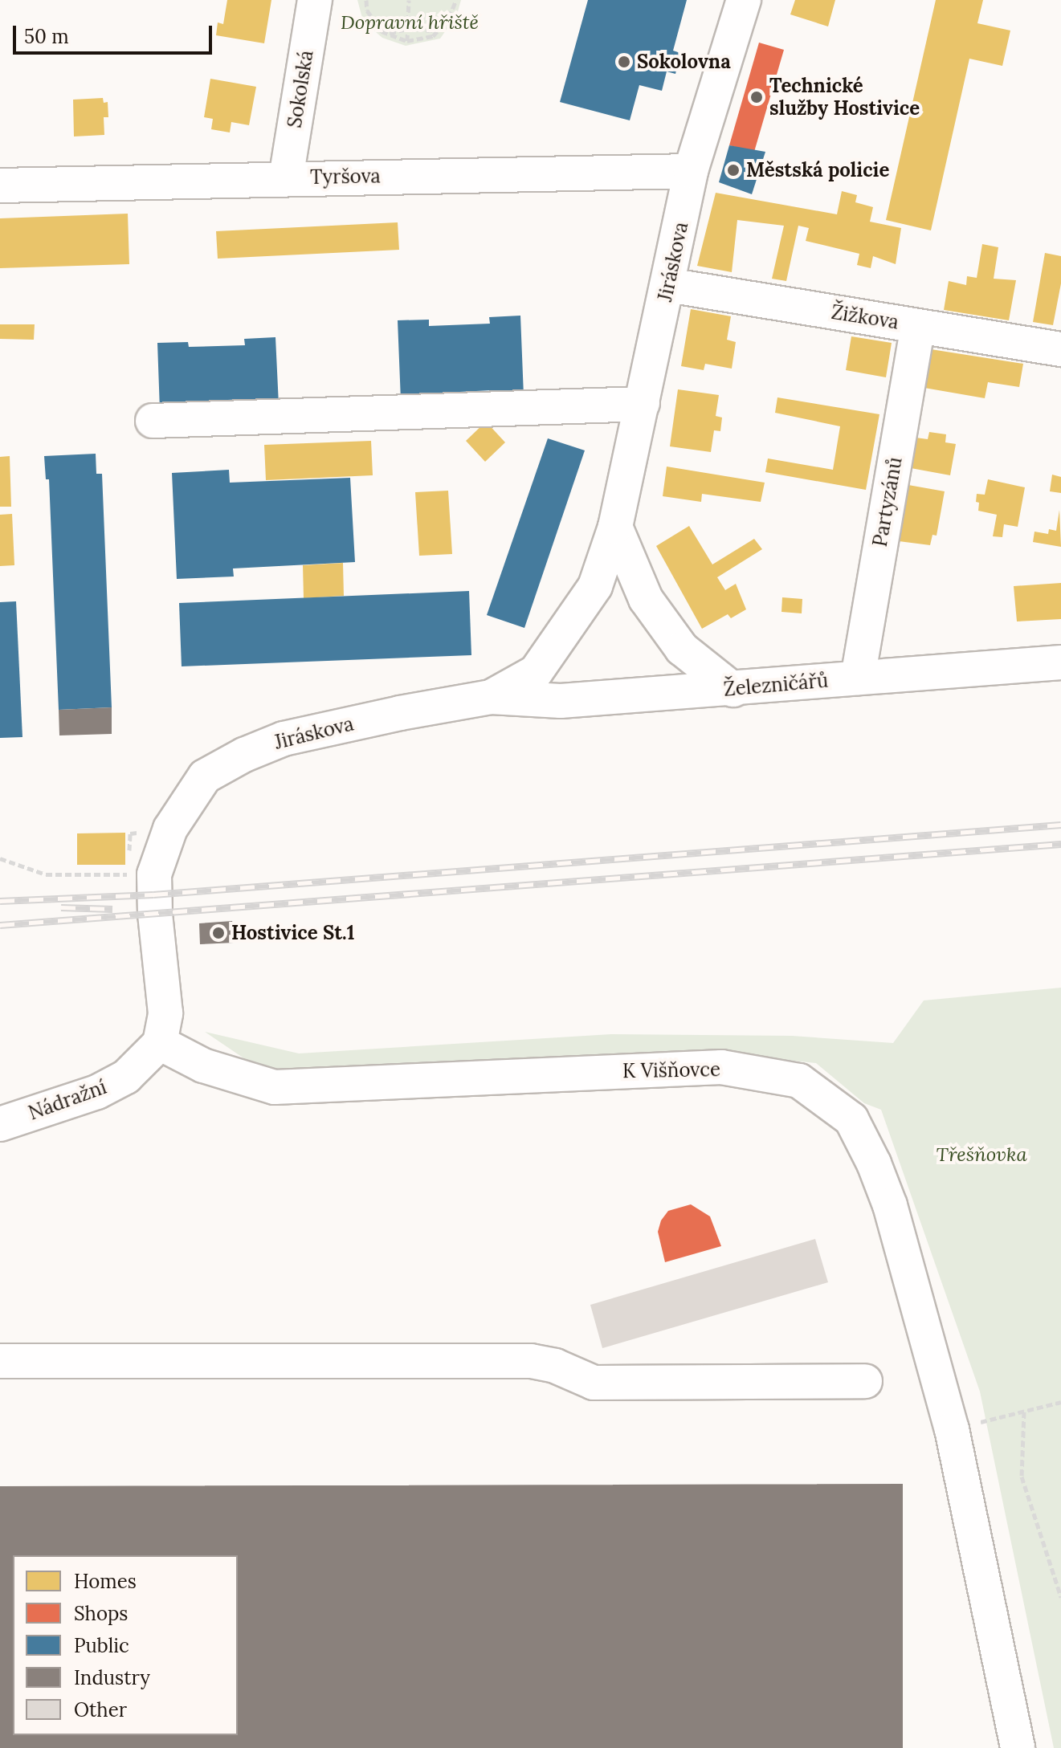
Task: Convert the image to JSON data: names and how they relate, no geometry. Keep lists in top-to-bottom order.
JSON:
{
  "streets": {
    "street": [
      "Sokolská",
      "Tyršova",
      "Jiráskova",
      "Žižkova",
      "Partyzánů",
      "Železničářů",
      "K Višňovce",
      "Nádražní"
    ]
  },
  "crossings": [
    ["Sokolská", "Tyršova"],
    ["Tyršova", "Jiráskova"],
    ["Jiráskova", "Žižkova"],
    ["Jiráskova", "Železničářů"],
    ["Jiráskova", "K Višňovce"],
    ["Jiráskova", "Nádražní"],
    ["Žižkova", "Partyzánů"],
    ["Partyzánů", "Železničářů"],
    ["K Višňovce", "Nádražní"]
  ],
  "parks": ["Dopravní hřiště", "Třešňovka"],
  "places": [
    "Sokolovna",
    "Technické služby Hostivice",
    "Městská policie",
    "Hostivice St.1"
  ],
  "legend": [
    "Homes",
    "Shops",
    "Public",
    "Industry",
    "Other"
  ],
  "scale_bar": "50 m"
}
